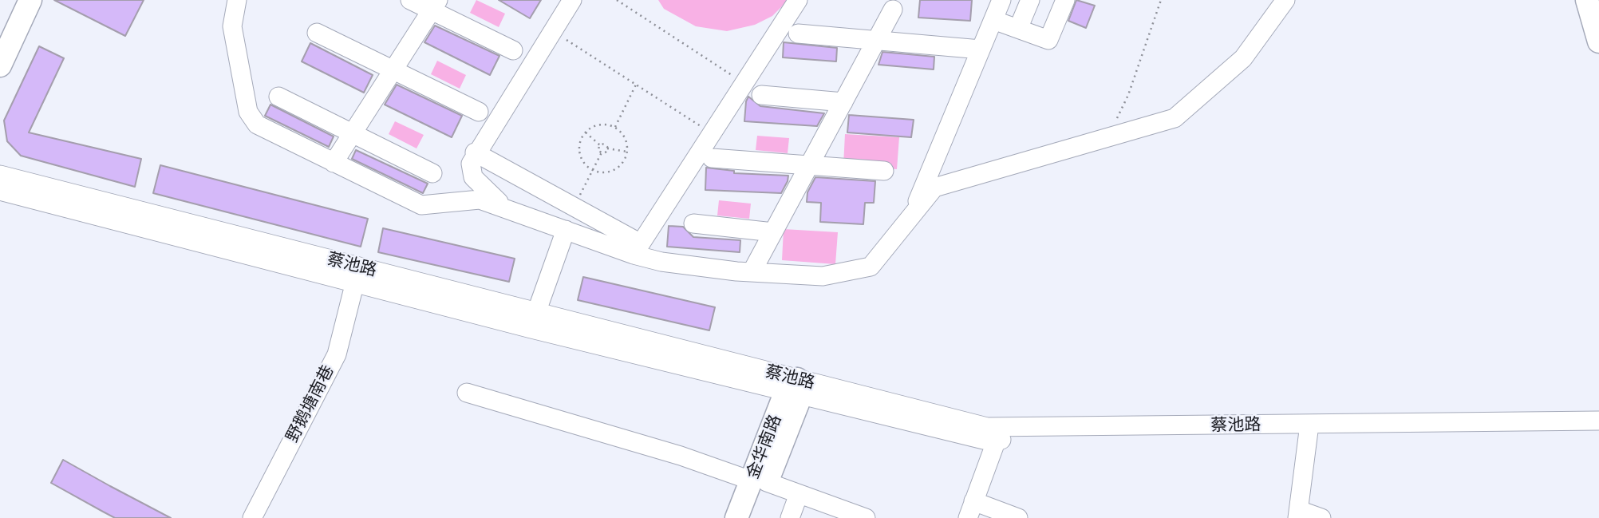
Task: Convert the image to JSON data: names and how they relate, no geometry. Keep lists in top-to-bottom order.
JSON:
{
  "streets": {
    "main road": ["金华南路"],
    "street": ["蔡池路", "野鹅塘南巷"]
  },
  "crossings": [
    ["蔡池路", "野鹅塘南巷"],
    ["蔡池路", "金华南路"]
  ]
}
